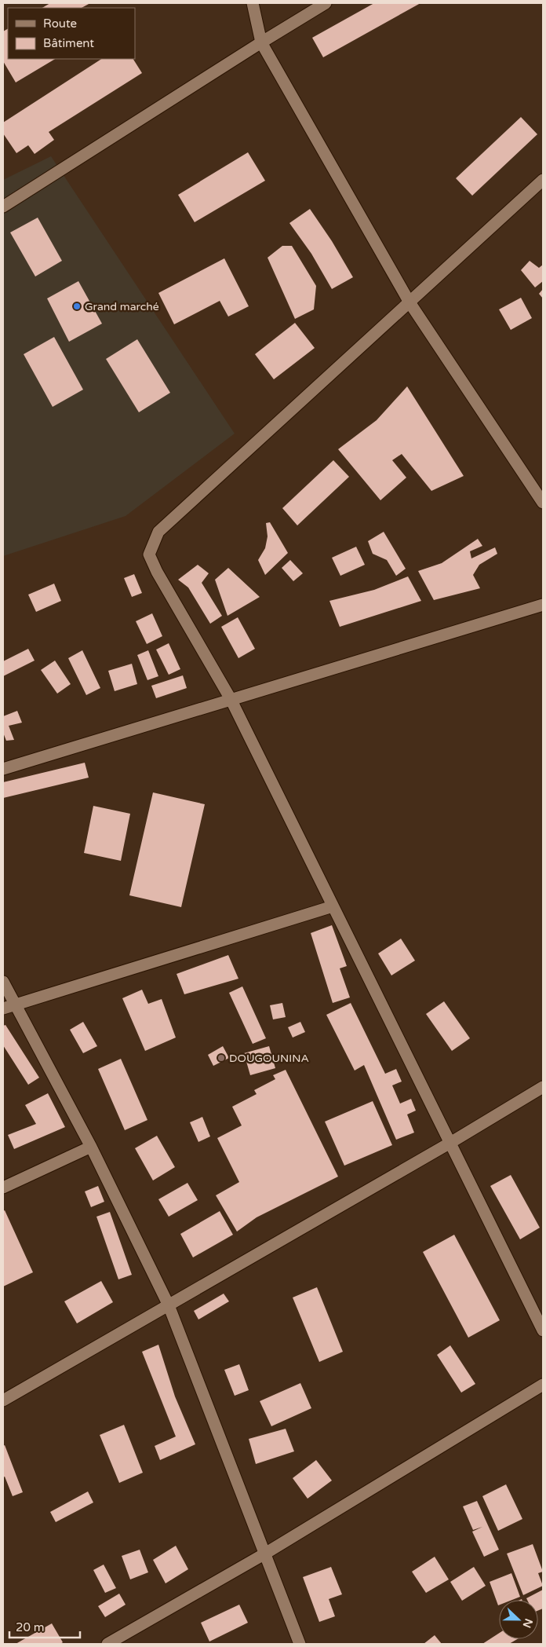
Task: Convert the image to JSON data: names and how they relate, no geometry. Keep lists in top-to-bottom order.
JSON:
{
  "places": ["Grand marché", "DOUGOUNINA"],
  "legend": ["Route", "Bâtiment"],
  "scale_bar": "20 m",
  "north": "right"
}
